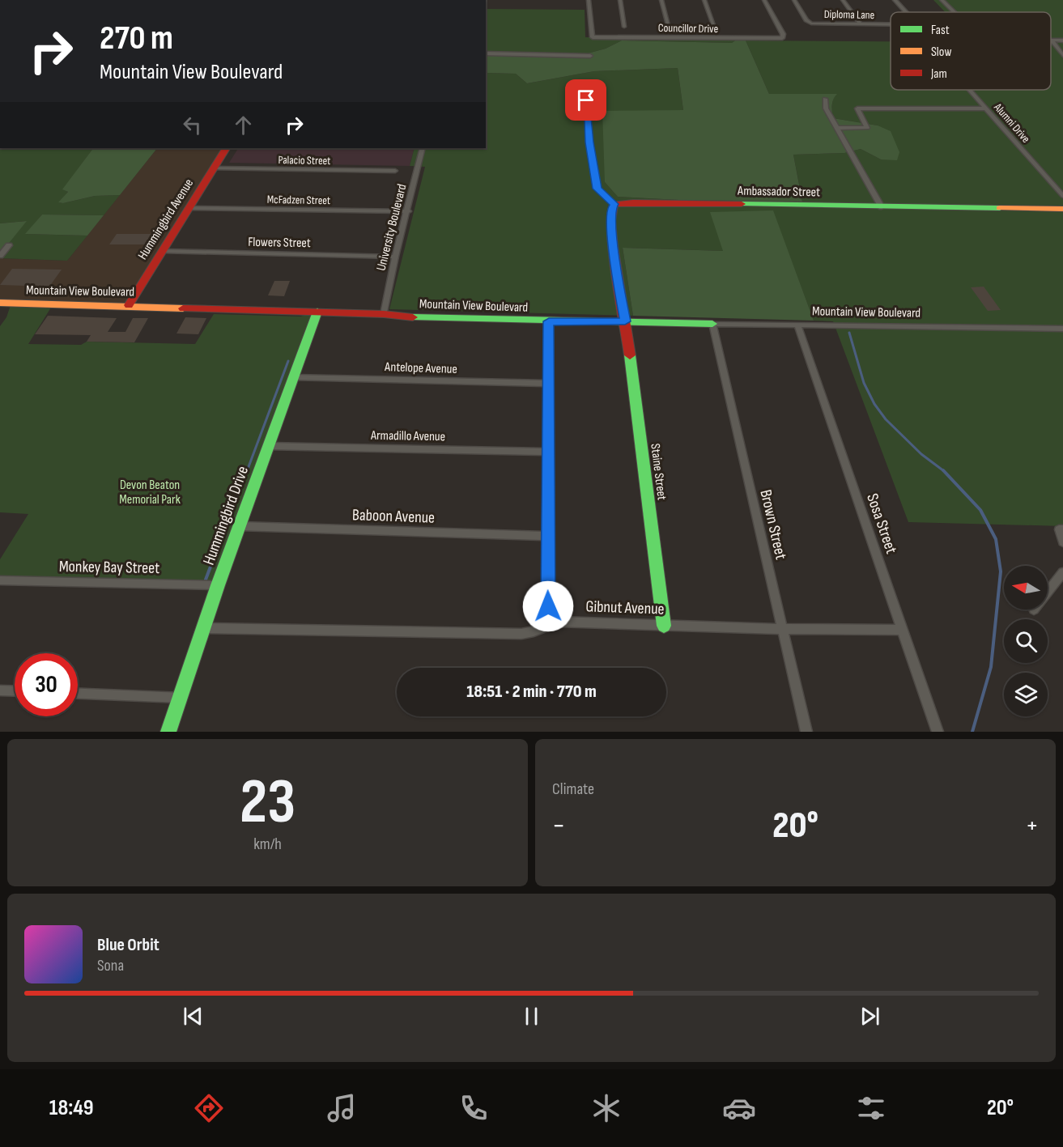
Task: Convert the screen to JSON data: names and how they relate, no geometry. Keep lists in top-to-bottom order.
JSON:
{
  "streets": {
    "street": [
      "Diploma Lane",
      "Councillor Drive",
      "Alumni Drive",
      "Palacio Street",
      "Ambassador Street",
      "McFadzen Street",
      "Hummingbird Avenue",
      "University Boulevard",
      "Flowers Street",
      "Mountain View Boulevard",
      "Antelope Avenue",
      "Armadillo Avenue",
      "Staine Street",
      "Hummingbird Drive",
      "Baboon Avenue",
      "Sosa Street",
      "Brown Street",
      "Monkey Bay Street",
      "Gibnut Avenue"
    ]
  },
  "crossings": [
    ["Palacio Street", "Hummingbird Avenue"],
    ["McFadzen Street", "Hummingbird Avenue"],
    ["McFadzen Street", "University Boulevard"],
    ["Hummingbird Avenue", "Flowers Street"],
    ["Hummingbird Avenue", "Mountain View Boulevard"],
    ["University Boulevard", "Flowers Street"],
    ["University Boulevard", "Mountain View Boulevard"],
    ["Mountain View Boulevard", "Staine Street"],
    ["Mountain View Boulevard", "Hummingbird Drive"],
    ["Mountain View Boulevard", "Sosa Street"],
    ["Mountain View Boulevard", "Brown Street"],
    ["Antelope Avenue", "Hummingbird Drive"],
    ["Armadillo Avenue", "Hummingbird Drive"],
    ["Staine Street", "Gibnut Avenue"],
    ["Hummingbird Drive", "Baboon Avenue"],
    ["Hummingbird Drive", "Monkey Bay Street"],
    ["Hummingbird Drive", "Gibnut Avenue"],
    ["Sosa Street", "Gibnut Avenue"],
    ["Brown Street", "Gibnut Avenue"]
  ],
  "parks": ["Devon Beaton Memorial Park"],
  "legend": ["Fast", "Slow", "Jam"],
  "north": "left",
  "page": {
    "turn": ["270 m", "Mountain View Boulevard"],
    "limit": "30",
    "trip": "18:51 · 2 min · 770 m",
    "tile": [
      ["23", "km/h"],
      "Climate"
    ],
    "heat": ["−", "20°", "+"],
    "song": ["Blue Orbit", "Sona"],
    "tabs": ["18:49", "20°"]
  }
}
